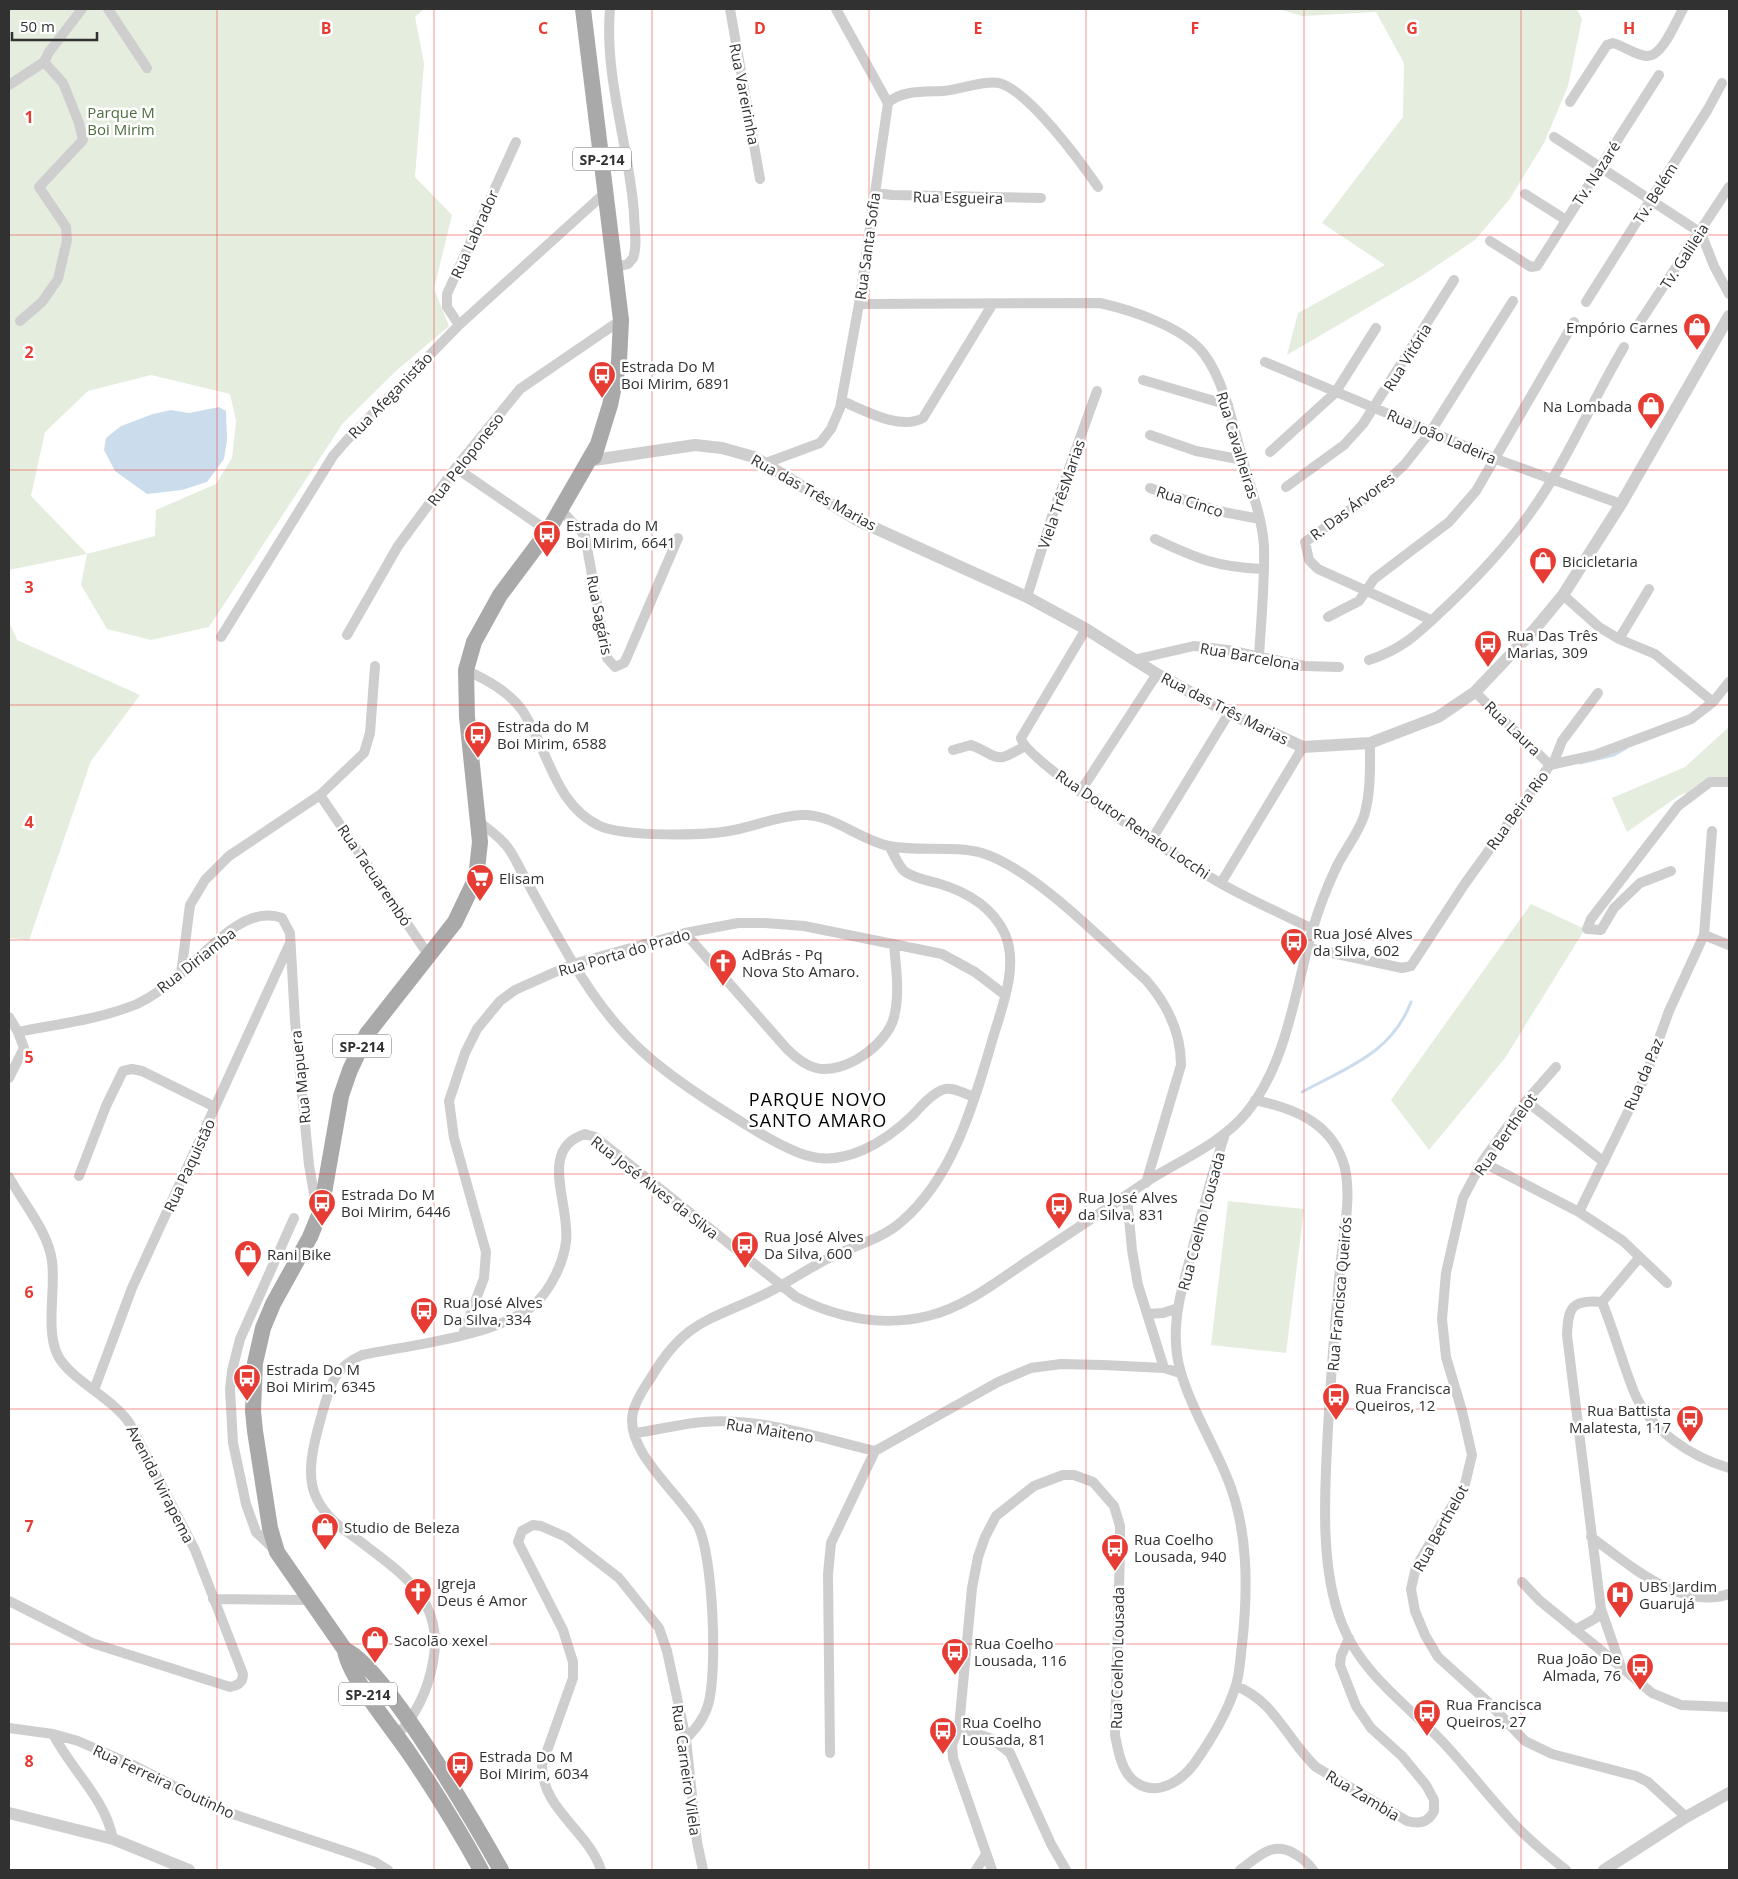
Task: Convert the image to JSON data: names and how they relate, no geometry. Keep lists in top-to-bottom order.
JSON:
{
  "streets": {
    "main road": ["SP-214"],
    "street": [
      "Rua Vareirinha",
      "Tv. Nazaré",
      "Tv. Belém",
      "Rua Esgueira",
      "Rua Labrador",
      "Rua Santa Sofia",
      "Tv. Galileia",
      "Rua Vitória",
      "Rua Afeganistão",
      "Rua João Ladeira",
      "Rua Cavalheiras",
      "Rua Peloponeso",
      "Rua das Três Marias",
      "Viela TrêsMarias",
      "Rua Cinco",
      "R. Das Árvores",
      "Rua Sagáris",
      "Rua Barcelona",
      "Rua Laura",
      "Rua Beira Rio",
      "Rua Doutor Renato Locchi",
      "Rua Tacuarembó",
      "Rua Porta do Prado",
      "Rua Diriamba",
      "Rua da Paz",
      "Rua Mapuera",
      "Rua Berthelot",
      "Rua Paquistão",
      "Rua José Alves da Silva",
      "Rua Coelho Lousada",
      "Rua Francisca Queirós",
      "Rua Maiteno",
      "Avenida Ivirapema",
      "Rua Carneiro Vilela",
      "Rua Ferreira Coutinho",
      "Rua Zambia"
    ]
  },
  "crossings": [
    ["SP-214", "Rua Afeganistão"],
    ["SP-214", "Rua Peloponeso"],
    ["SP-214", "Rua das Três Marias"],
    ["SP-214", "Rua Sagáris"],
    ["SP-214", "Rua Tacuarembó"],
    ["SP-214", "Rua Mapuera"],
    ["SP-214", "Rua José Alves da Silva"],
    ["Rua Esgueira", "Rua Santa Sofia"],
    ["Rua Labrador", "Rua Afeganistão"],
    ["Rua Santa Sofia", "Rua Cavalheiras"],
    ["Rua Santa Sofia", "Rua das Três Marias"],
    ["Rua Vitória", "Rua João Ladeira"],
    ["Rua João Ladeira", "Rua das Três Marias"],
    ["Rua João Ladeira", "R. Das Árvores"],
    ["Rua Cavalheiras", "Rua Cinco"],
    ["Rua Cavalheiras", "Rua Barcelona"],
    ["Rua das Três Marias", "Viela TrêsMarias"],
    ["Rua das Três Marias", "Rua Barcelona"],
    ["Rua das Três Marias", "Rua Laura"],
    ["Rua das Três Marias", "Rua José Alves da Silva"],
    ["Rua Laura", "Rua Beira Rio"],
    ["Rua Beira Rio", "Rua José Alves da Silva"],
    ["Rua Doutor Renato Locchi", "Rua José Alves da Silva"],
    ["Rua Porta do Prado", "Rua José Alves da Silva"],
    ["Rua Diriamba", "Rua Mapuera"],
    ["Rua Diriamba", "Rua Paquistão"],
    ["Rua Mapuera", "Rua Paquistão"],
    ["Rua Paquistão", "Avenida Ivirapema"],
    ["Rua José Alves da Silva", "Rua Coelho Lousada"],
    ["Rua José Alves da Silva", "Rua Francisca Queirós"],
    ["Rua Coelho Lousada", "Rua Zambia"],
    ["Rua Francisca Queirós", "Rua Zambia"]
  ],
  "districts": ["PARQUE NOVO SANTO AMARO"],
  "parks": ["Parque M Boi Mirim"],
  "places": {
    "shop": [
      "Empório Carnes",
      "Na Lombada",
      "Bicicletaria",
      "Rani Bike",
      "Studio de Beleza",
      "Sacolão xexel"
    ],
    "bus stop": [
      "Estrada Do M Boi Mirim, 6891",
      "Estrada do M Boi Mirim, 6641",
      "Rua Das Três Marias, 309",
      "Estrada do M Boi Mirim, 6588",
      "Rua José Alves da Silva, 602",
      "Estrada Do M Boi Mirim, 6446",
      "Rua José Alves da Silva, 831",
      "Rua José Alves Da Silva, 600",
      "Rua José Alves Da Silva, 334",
      "Estrada Do M Boi Mirim, 6345",
      "Rua Francisca Queiros, 12",
      "Rua Battista Malatesta, 117",
      "Rua Coelho Lousada, 940",
      "Rua Coelho Lousada, 116",
      "Rua João De Almada, 76",
      "Rua Francisca Queiros, 27",
      "Rua Coelho Lousada, 81",
      "Estrada Do M Boi Mirim, 6034"
    ],
    "supermarket": ["Elisam"],
    "church": ["AdBrás - Pq Nova Sto Amaro.", "Igreja Deus é Amor"],
    "hospital": ["UBS Jardim Guarujá"]
  },
  "scale_bar": "50 m",
  "grid": {
    "columns": [
      "B",
      "C",
      "D",
      "E",
      "F",
      "G",
      "H"
    ],
    "rows": [
      "1",
      "2",
      "3",
      "4",
      "5",
      "6",
      "7",
      "8"
    ]
  }
}
